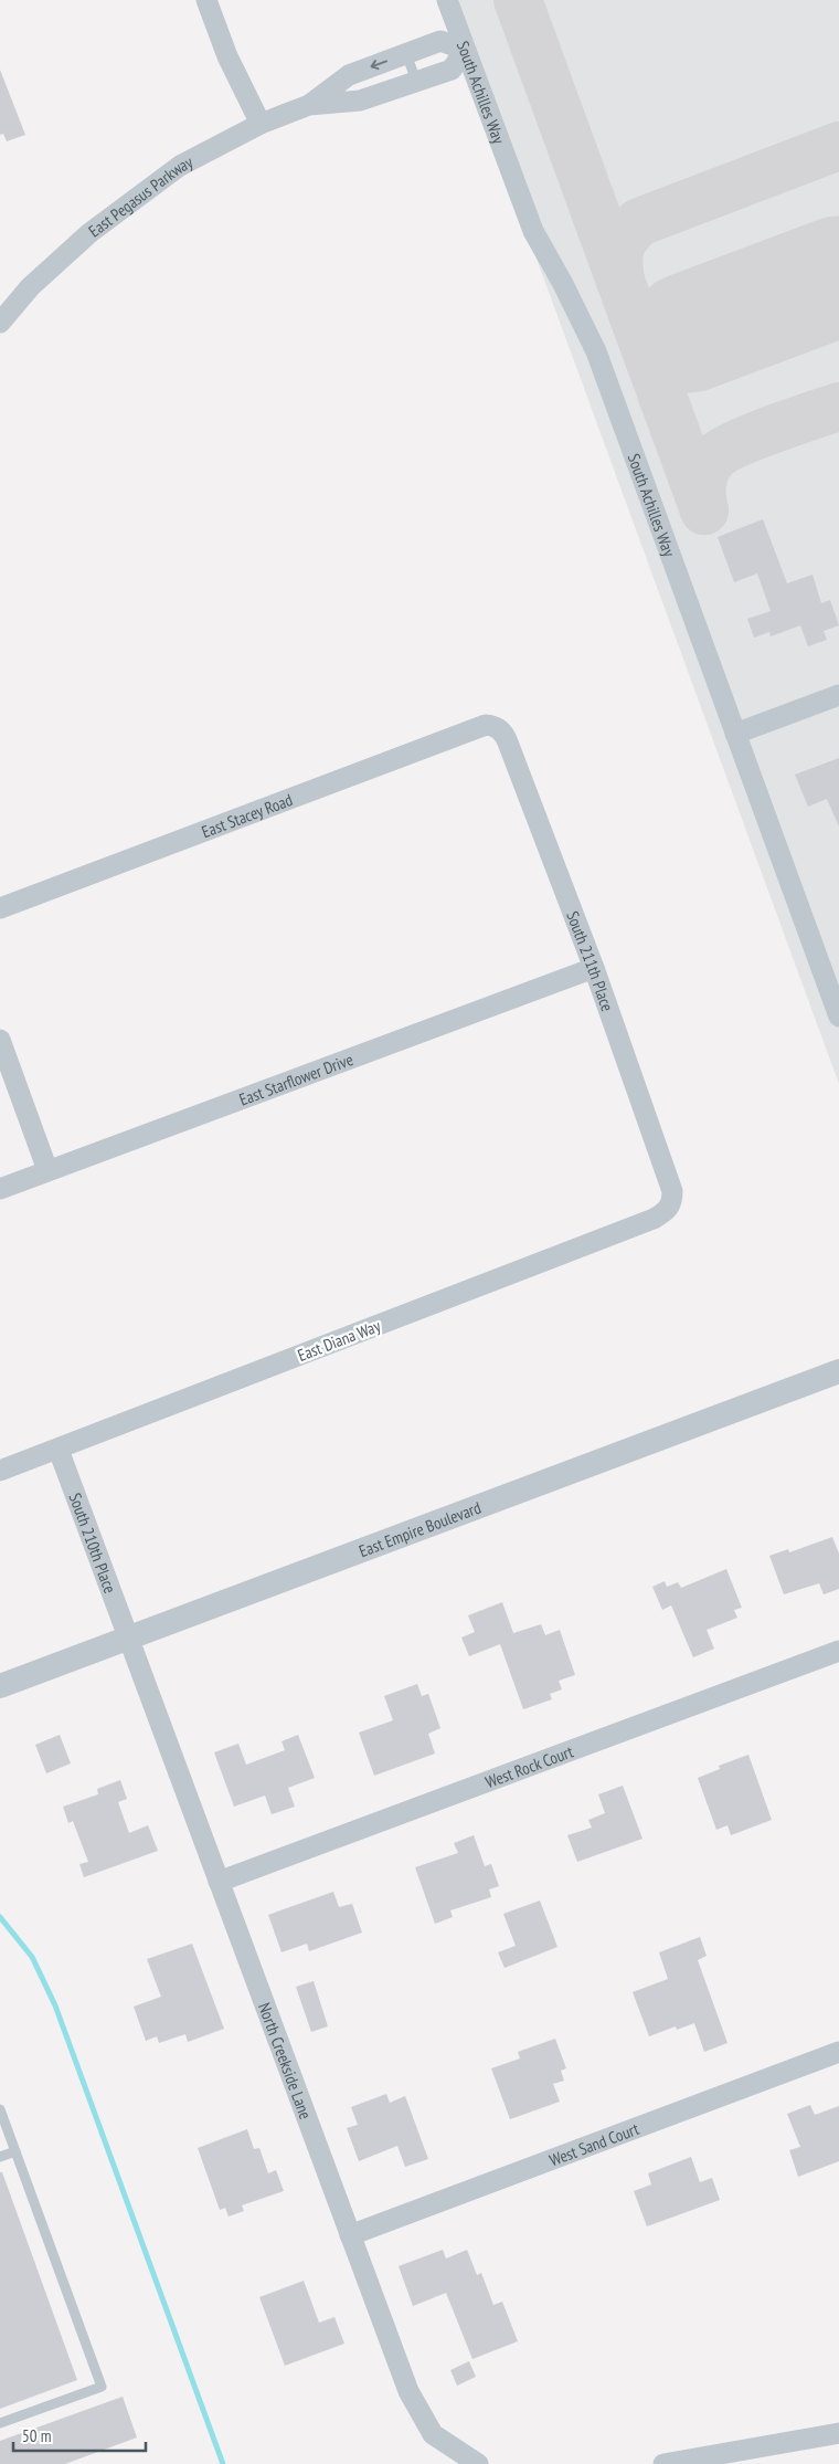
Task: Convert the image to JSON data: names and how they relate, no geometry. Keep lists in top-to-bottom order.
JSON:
{
  "streets": {
    "street": [
      "South Achilles Way",
      "East Pegasus Parkway",
      "East Stacey Road",
      "South 211th Place",
      "East Starflower Drive",
      "East Diana Way",
      "East Empire Boulevard",
      "South 210th Place",
      "West Rock Court",
      "North Creekside Lane",
      "West Sand Court"
    ]
  },
  "crossings": [
    ["South Achilles Way", "East Pegasus Parkway"],
    ["East Stacey Road", "South 211th Place"],
    ["South 211th Place", "East Starflower Drive"],
    ["South 211th Place", "East Diana Way"],
    ["East Diana Way", "South 210th Place"],
    ["East Empire Boulevard", "South 210th Place"],
    ["East Empire Boulevard", "North Creekside Lane"],
    ["South 210th Place", "North Creekside Lane"],
    ["West Rock Court", "North Creekside Lane"],
    ["North Creekside Lane", "West Sand Court"]
  ],
  "scale_bar": "50 m"
}
